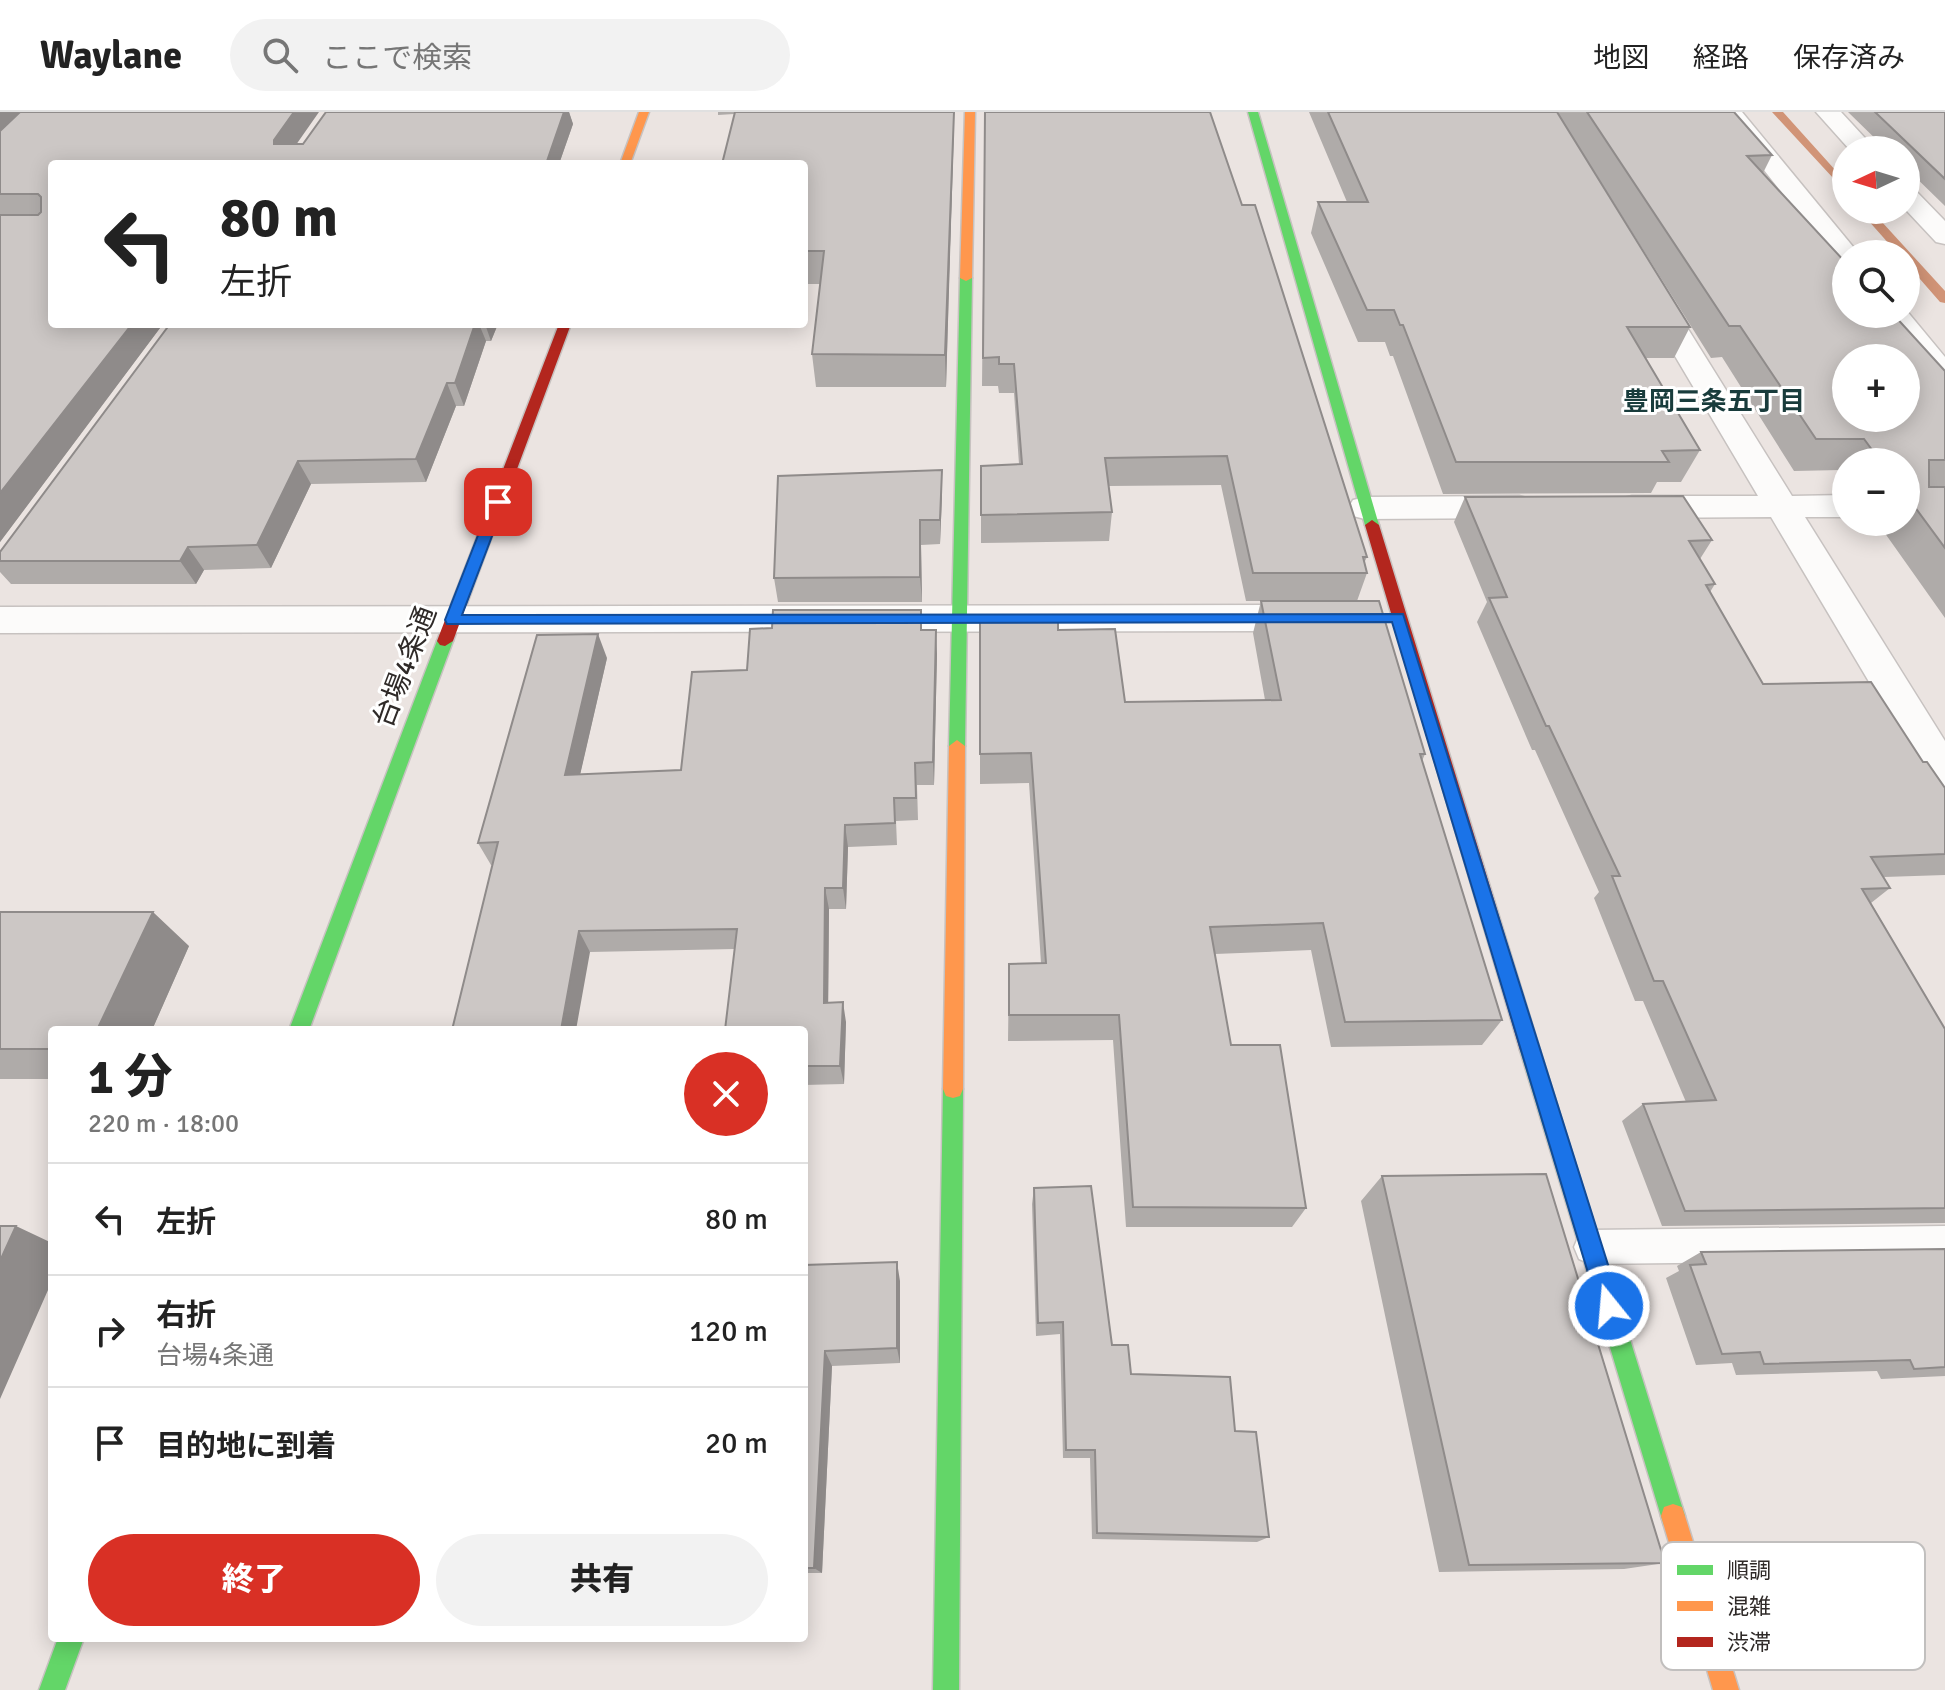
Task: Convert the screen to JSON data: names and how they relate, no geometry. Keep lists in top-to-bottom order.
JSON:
{
  "streets": {
    "street": ["台場4条通"]
  },
  "districts": ["豊岡三条五丁目"],
  "legend": ["順調", "混雑", "渋滞"],
  "north": "left",
  "page": {
    "header": "Waylane",
    "search": "ここで検索",
    "nav": ["地図", "経路", "保存済み"],
    "map_buttons": ["+", "−"],
    "turn": ["80 m", "左折"],
    "heading": ["1 分", "220 m · 18:00"],
    "list": [
      {
        "name": "左折",
        "value": "80 m"
      },
      {
        "name": "右折",
        "note": "台場4条通",
        "value": "120 m"
      },
      {
        "name": "目的地に到着",
        "value": "20 m"
      }
    ],
    "buttons": ["終了", "共有"]
  }
}
